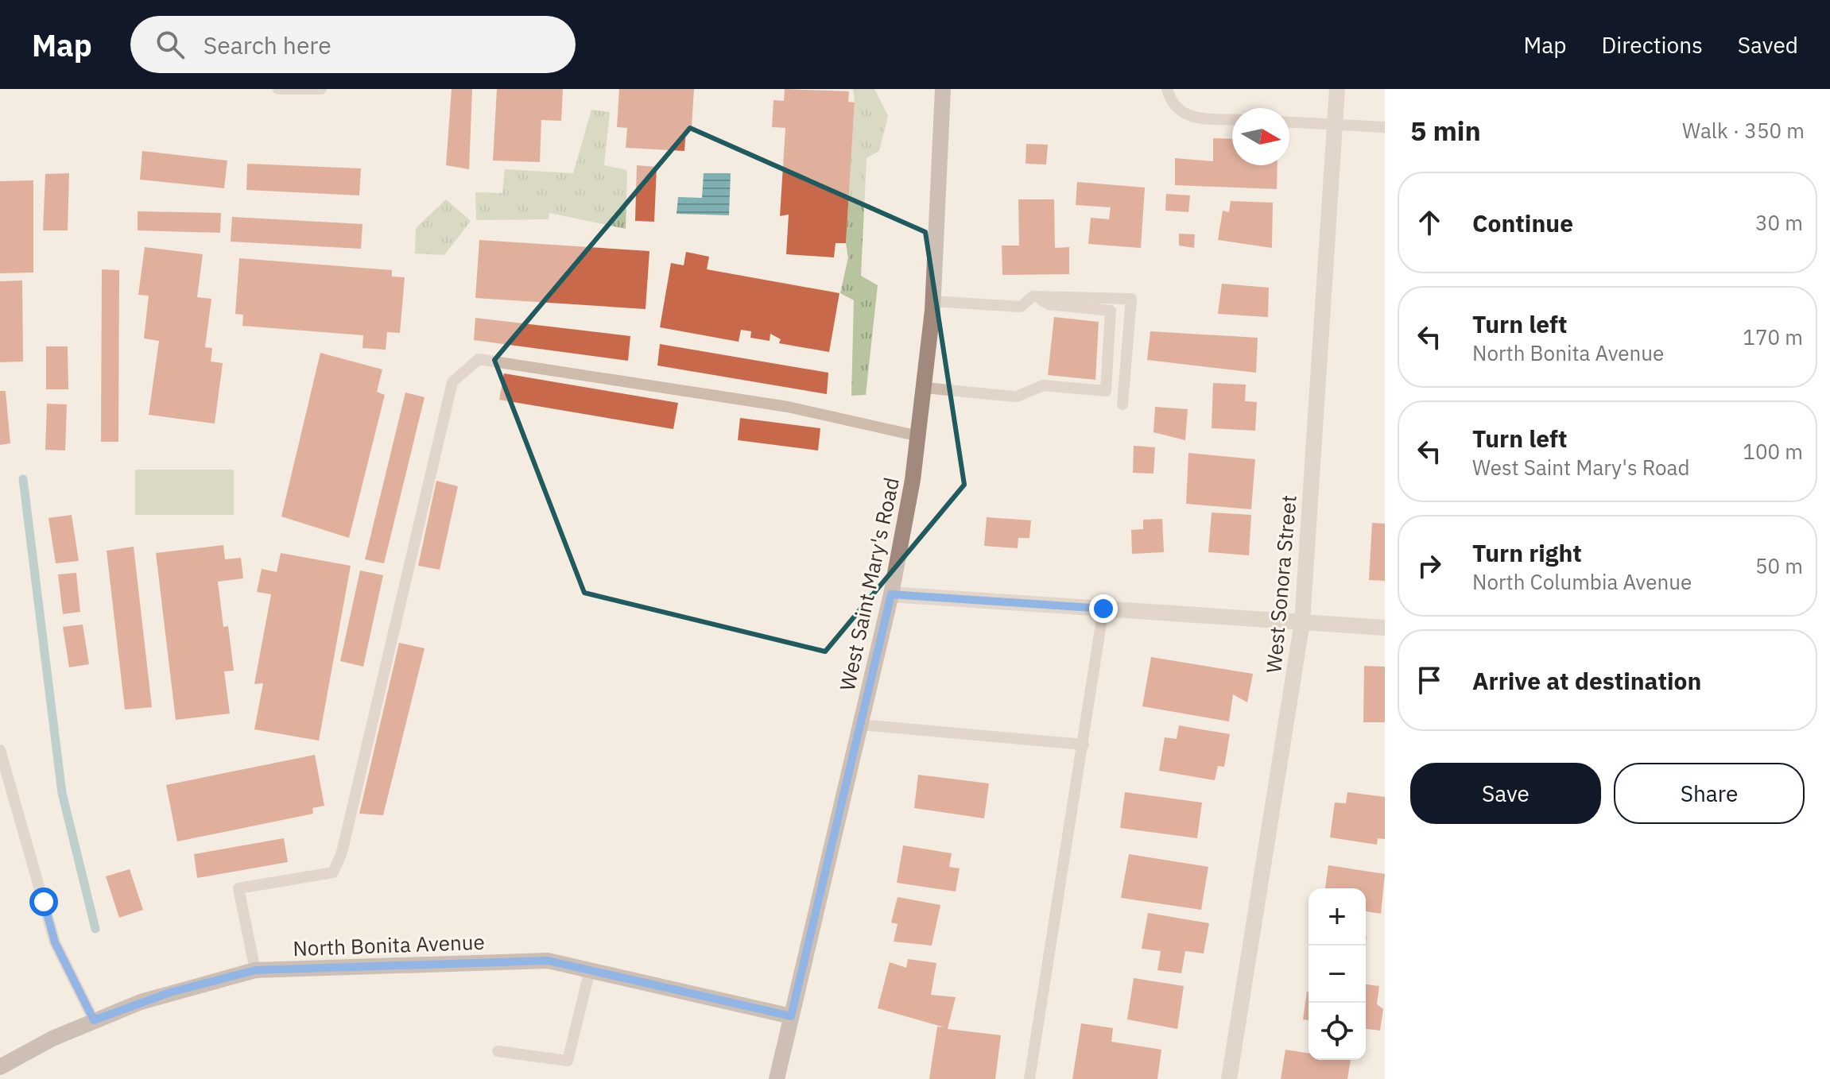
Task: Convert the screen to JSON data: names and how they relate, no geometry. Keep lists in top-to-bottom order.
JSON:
{
  "streets": {
    "main road": ["West Saint Mary's Road", "North Bonita Avenue"],
    "street": ["West Sonora Street"]
  },
  "crossings": [
    ["West Saint Mary's Road", "North Bonita Avenue"]
  ],
  "north": "right",
  "page": {
    "header": "Map",
    "search": "Search here",
    "nav": ["Map", "Directions", "Saved"],
    "heading": ["5 min", "Walk · 350 m"],
    "list": [
      ["Continue", "30 m"],
      ["Turn left", "North Bonita Avenue", "170 m"],
      ["Turn left", "West Saint Mary's Road", "100 m"],
      ["Turn right", "North Columbia Avenue", "50 m"],
      "Arrive at destination"
    ],
    "buttons": ["Save", "Share"],
    "map_buttons": ["+", "−"]
  }
}
